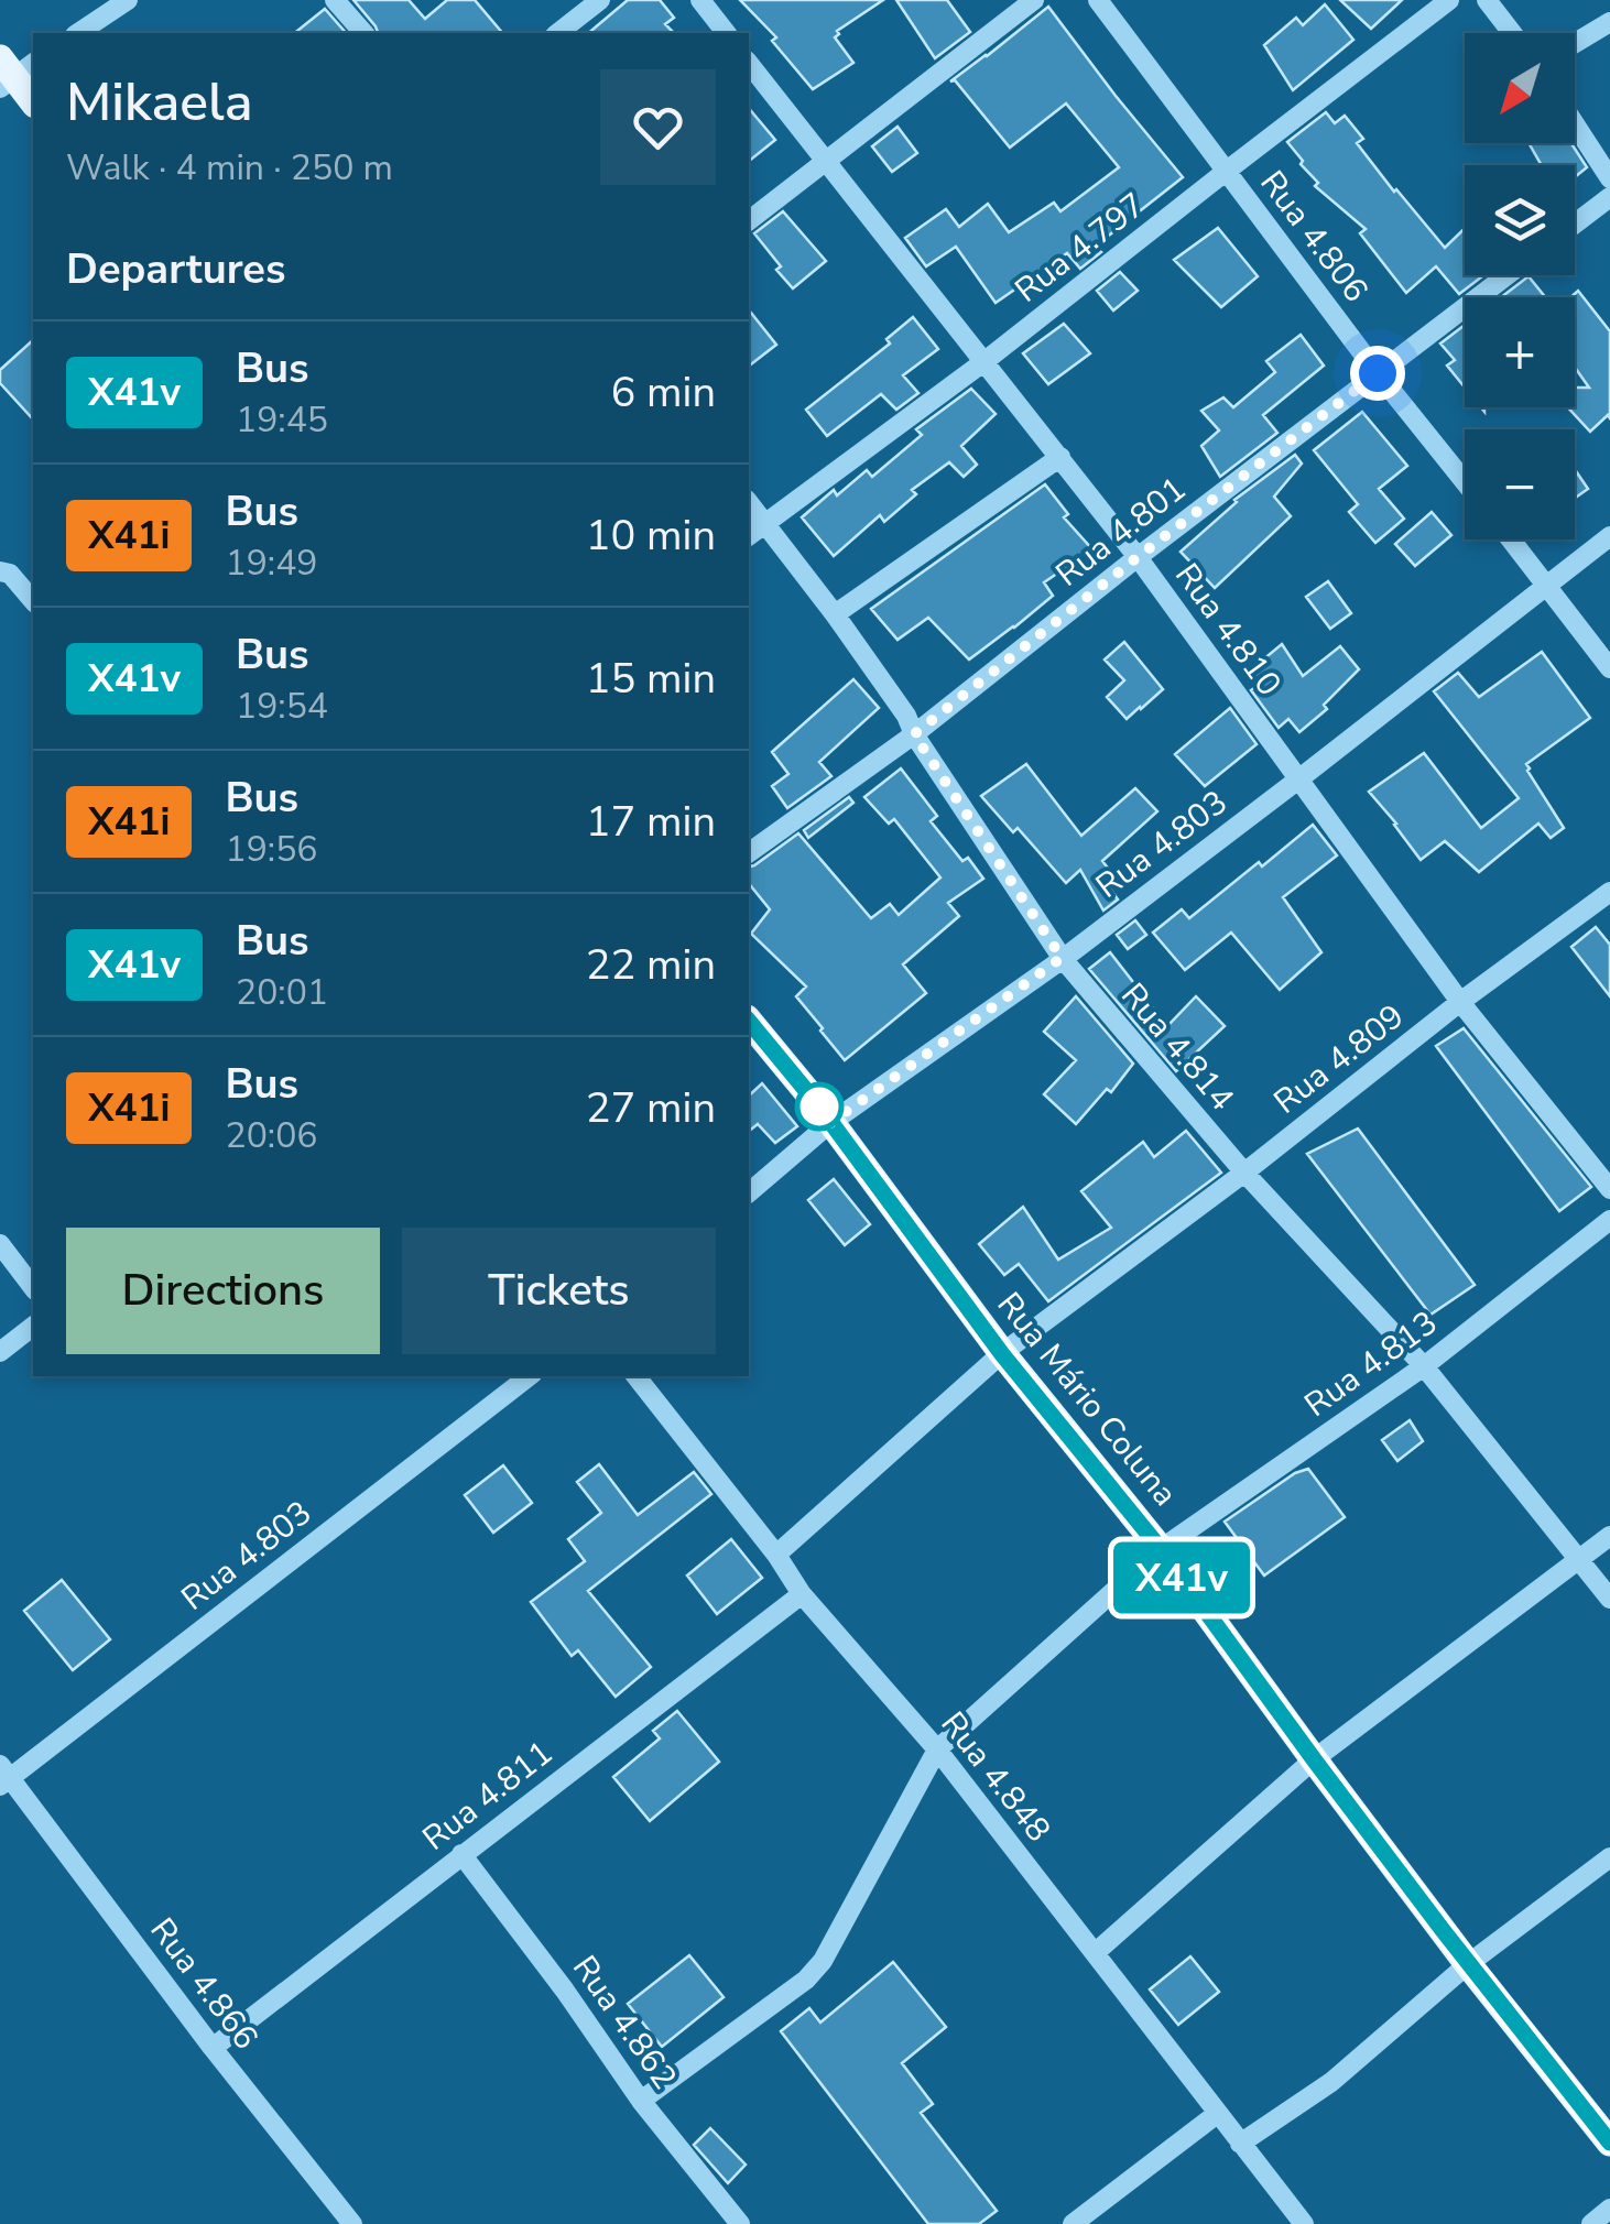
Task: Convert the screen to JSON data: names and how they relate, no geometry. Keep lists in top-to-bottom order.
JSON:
{
  "streets": {
    "main road": ["Rua Mário Coluna"],
    "street": [
      "Rua 4.806",
      "Rua 4.797",
      "Rua 4.801",
      "Rua 4.810",
      "Rua 4.803",
      "Rua 4.814",
      "Rua 4.809",
      "Rua 4.813",
      "Rua 4.848",
      "Rua 4.811",
      "Rua 4.866",
      "Rua 4.862"
    ]
  },
  "crossings": [
    ["Rua 4.806", "Rua 4.797"],
    ["Rua 4.806", "Rua 4.801"],
    ["Rua 4.797", "Rua 4.810"],
    ["Rua 4.797", "Rua 4.814"],
    ["Rua 4.801", "Rua 4.810"],
    ["Rua 4.801", "Rua 4.814"],
    ["Rua 4.810", "Rua 4.803"],
    ["Rua 4.810", "Rua 4.809"],
    ["Rua 4.803", "Rua 4.814"],
    ["Rua 4.803", "Rua Mário Coluna"],
    ["Rua 4.803", "Rua 4.866"],
    ["Rua 4.814", "Rua 4.809"],
    ["Rua 4.814", "Rua 4.813"],
    ["Rua 4.809", "Rua Mário Coluna"],
    ["Rua 4.809", "Rua 4.848"],
    ["Rua 4.813", "Rua Mário Coluna"],
    ["Rua 4.813", "Rua 4.848"],
    ["Rua 4.813", "Rua 4.862"],
    ["Rua 4.848", "Rua 4.811"],
    ["Rua 4.811", "Rua 4.866"],
    ["Rua 4.811", "Rua 4.862"]
  ],
  "lines": ["bus line X41v"],
  "north": "bottom left",
  "page": {
    "on_map": "X41v",
    "map_buttons": ["+", "−"],
    "heading": [
      ["Mikaela", "Walk · 4 min · 250 m"],
      "Departures"
    ],
    "list": [
      {
        "mark": "X41v",
        "name": "Bus",
        "note": "19:45",
        "value": "6 min"
      },
      {
        "mark": "X41i",
        "name": "Bus",
        "note": "19:49",
        "value": "10 min"
      },
      {
        "mark": "X41v",
        "name": "Bus",
        "note": "19:54",
        "value": "15 min"
      },
      {
        "mark": "X41i",
        "name": "Bus",
        "note": "19:56",
        "value": "17 min"
      },
      {
        "mark": "X41v",
        "name": "Bus",
        "note": "20:01",
        "value": "22 min"
      },
      {
        "mark": "X41i",
        "name": "Bus",
        "note": "20:06",
        "value": "27 min"
      }
    ],
    "buttons": ["Directions", "Tickets"]
  }
}
